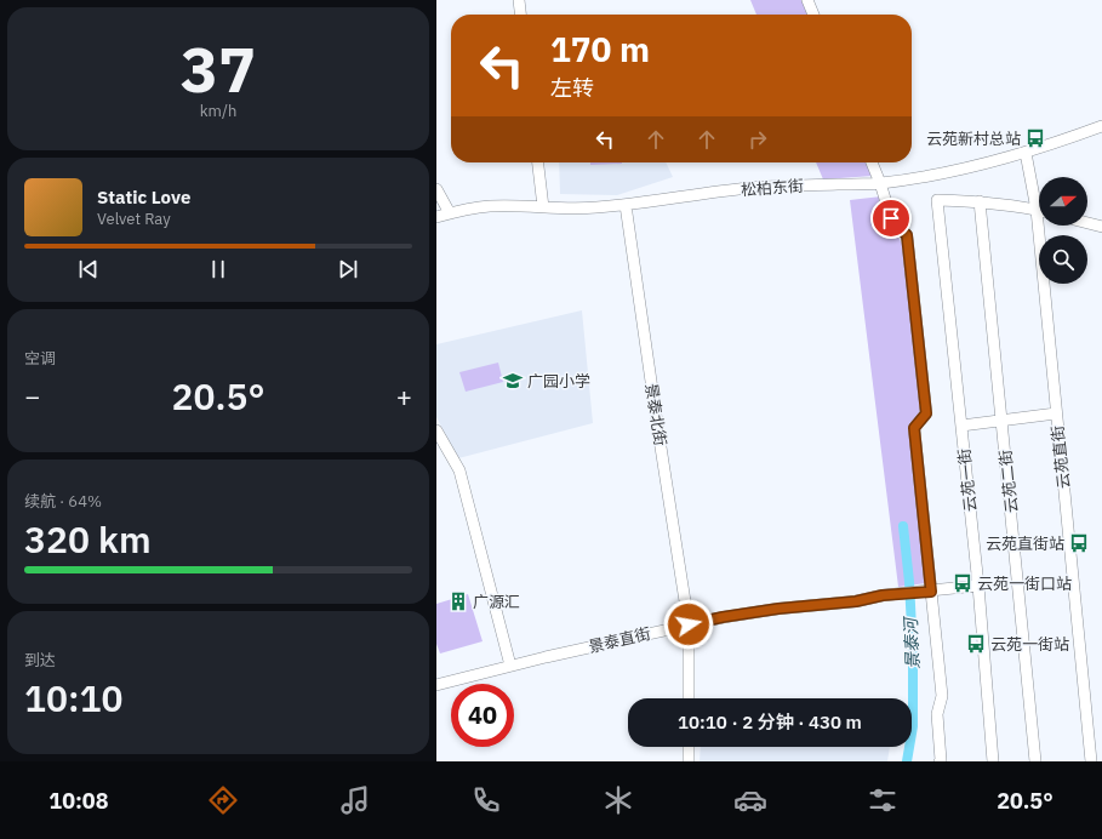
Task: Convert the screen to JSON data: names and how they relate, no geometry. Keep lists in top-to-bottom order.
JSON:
{
  "streets": {
    "street": [
      "松柏东街",
      "景泰北街",
      "云苑直街",
      "云苑一街",
      "云苑二街",
      "景泰直街"
    ]
  },
  "crossings": [
    ["松柏东街", "景泰北街"],
    ["松柏东街", "云苑直街"],
    ["景泰北街", "景泰直街"],
    ["云苑一街", "云苑二街"],
    ["云苑一街", "景泰直街"]
  ],
  "water": ["景泰河"],
  "places": {
    "bus stop": [
      "云苑新村总站",
      "云苑直街站",
      "云苑一街口站",
      "云苑一街站"
    ],
    "school or university": ["广园小学"],
    "building": ["广源汇"]
  },
  "north": "right",
  "page": {
    "tile": [
      ["37", "km/h"],
      "空调",
      ["续航 · 64%", "320 km"],
      ["到达", "10:10"]
    ],
    "turn": ["170 m", "左转"],
    "song": ["Static Love", "Velvet Ray"],
    "heat": ["−", "20.5°", "+"],
    "limit": "40",
    "trip": "10:10 · 2 分钟 · 430 m",
    "tabs": ["10:08", "20.5°"]
  }
}
